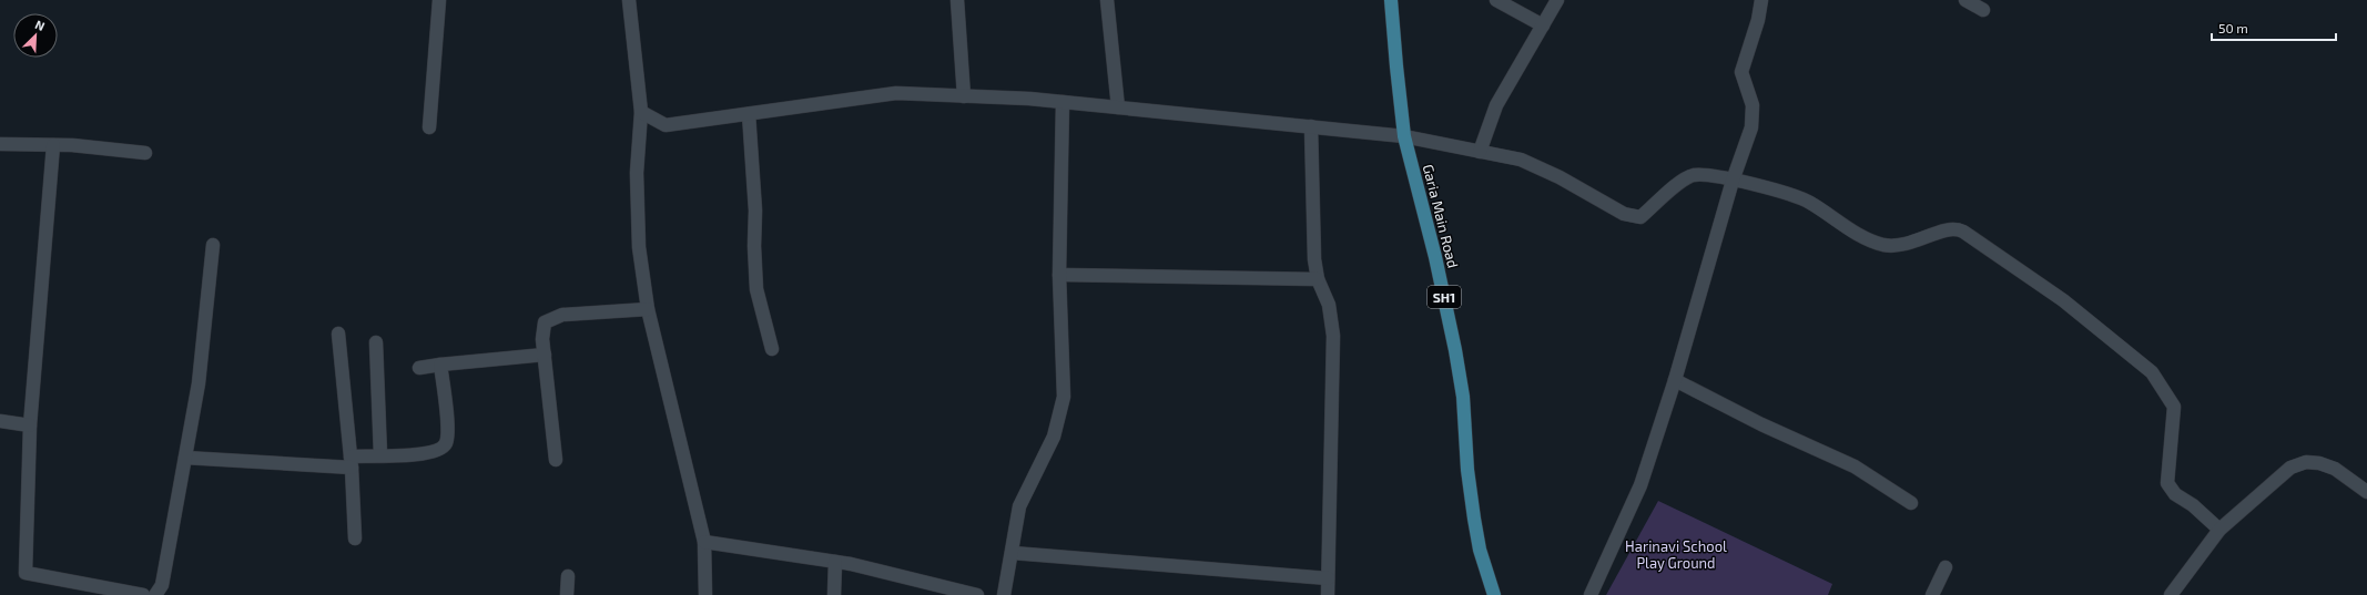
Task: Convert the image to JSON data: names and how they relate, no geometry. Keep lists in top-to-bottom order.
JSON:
{
  "streets": {
    "main road": ["Garia Main Road", "SH1"]
  },
  "parks": ["Harinavi School Play Ground"],
  "scale_bar": "50 m",
  "north": "top right"
}
